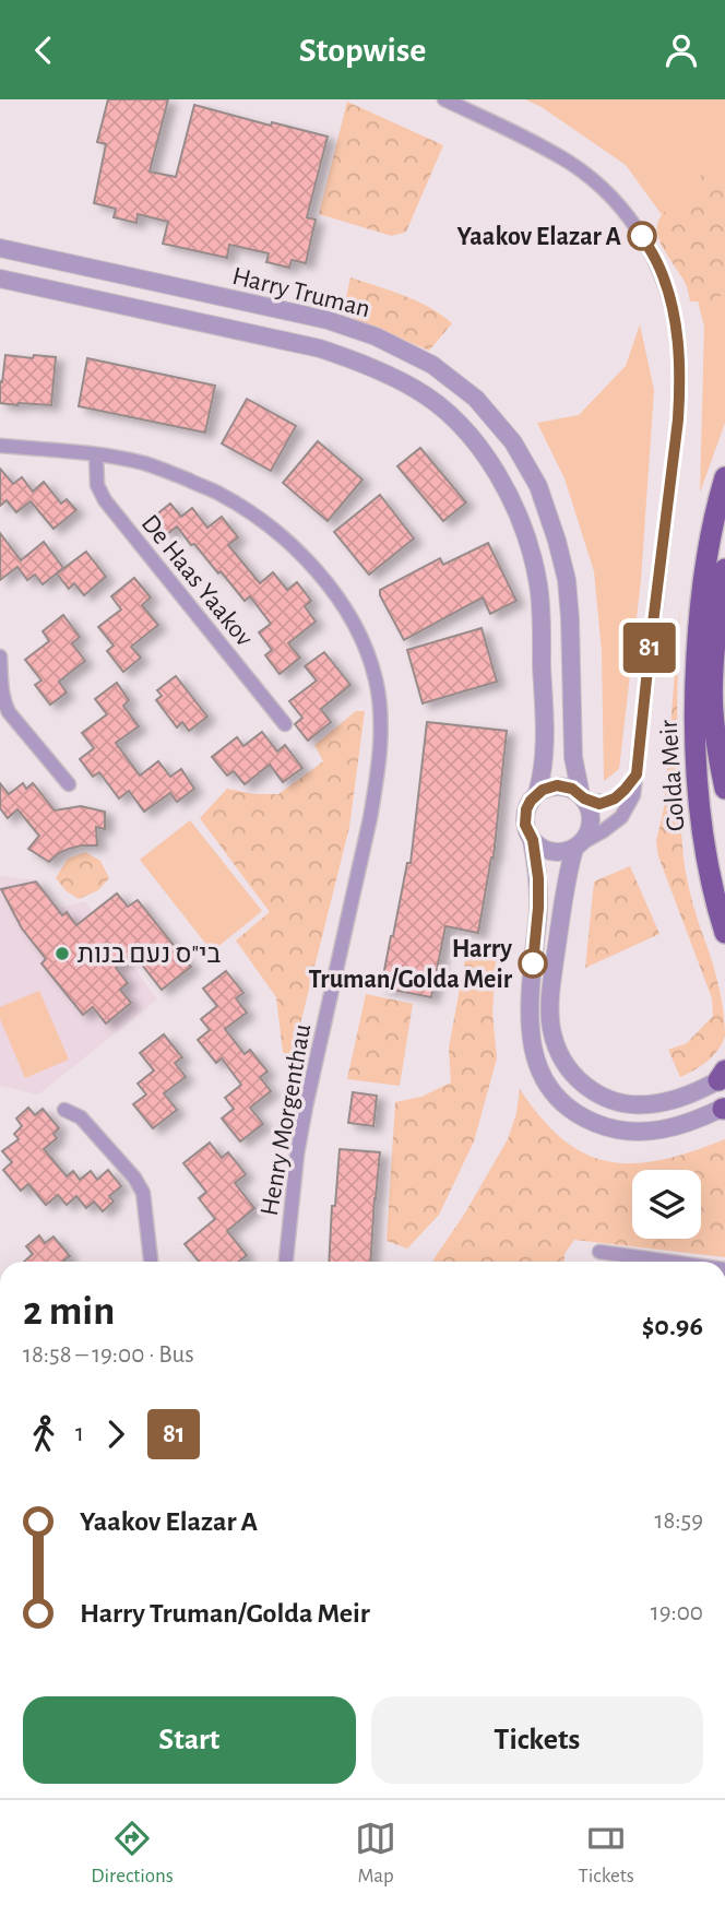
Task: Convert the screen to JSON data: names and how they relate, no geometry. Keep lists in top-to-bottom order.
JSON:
{
  "streets": {
    "main road": ["Golda Meir"],
    "street": ["Harry Truman", "De Haas Yaakov", "Henry Morgenthau"]
  },
  "crossings": [
    ["De Haas Yaakov", "Henry Morgenthau"]
  ],
  "places": ["Yaakov Elazar A", "בי\"ס נעם בנות", "Harry Truman/Golda Meir"],
  "lines": ["bus line 81"],
  "page": {
    "header": "Stopwise",
    "on_map": "81",
    "heading": ["2 min", "18:58 – 19:00 · Bus", "$0.96"],
    "legs": ["1", "81"],
    "list": [
      {
        "name": "Yaakov Elazar A",
        "value": "18:59"
      },
      {
        "name": "Harry Truman/Golda Meir",
        "value": "19:00"
      }
    ],
    "buttons": ["Start", "Tickets"],
    "tabs": ["Directions", "Map", "Tickets"]
  }
}
